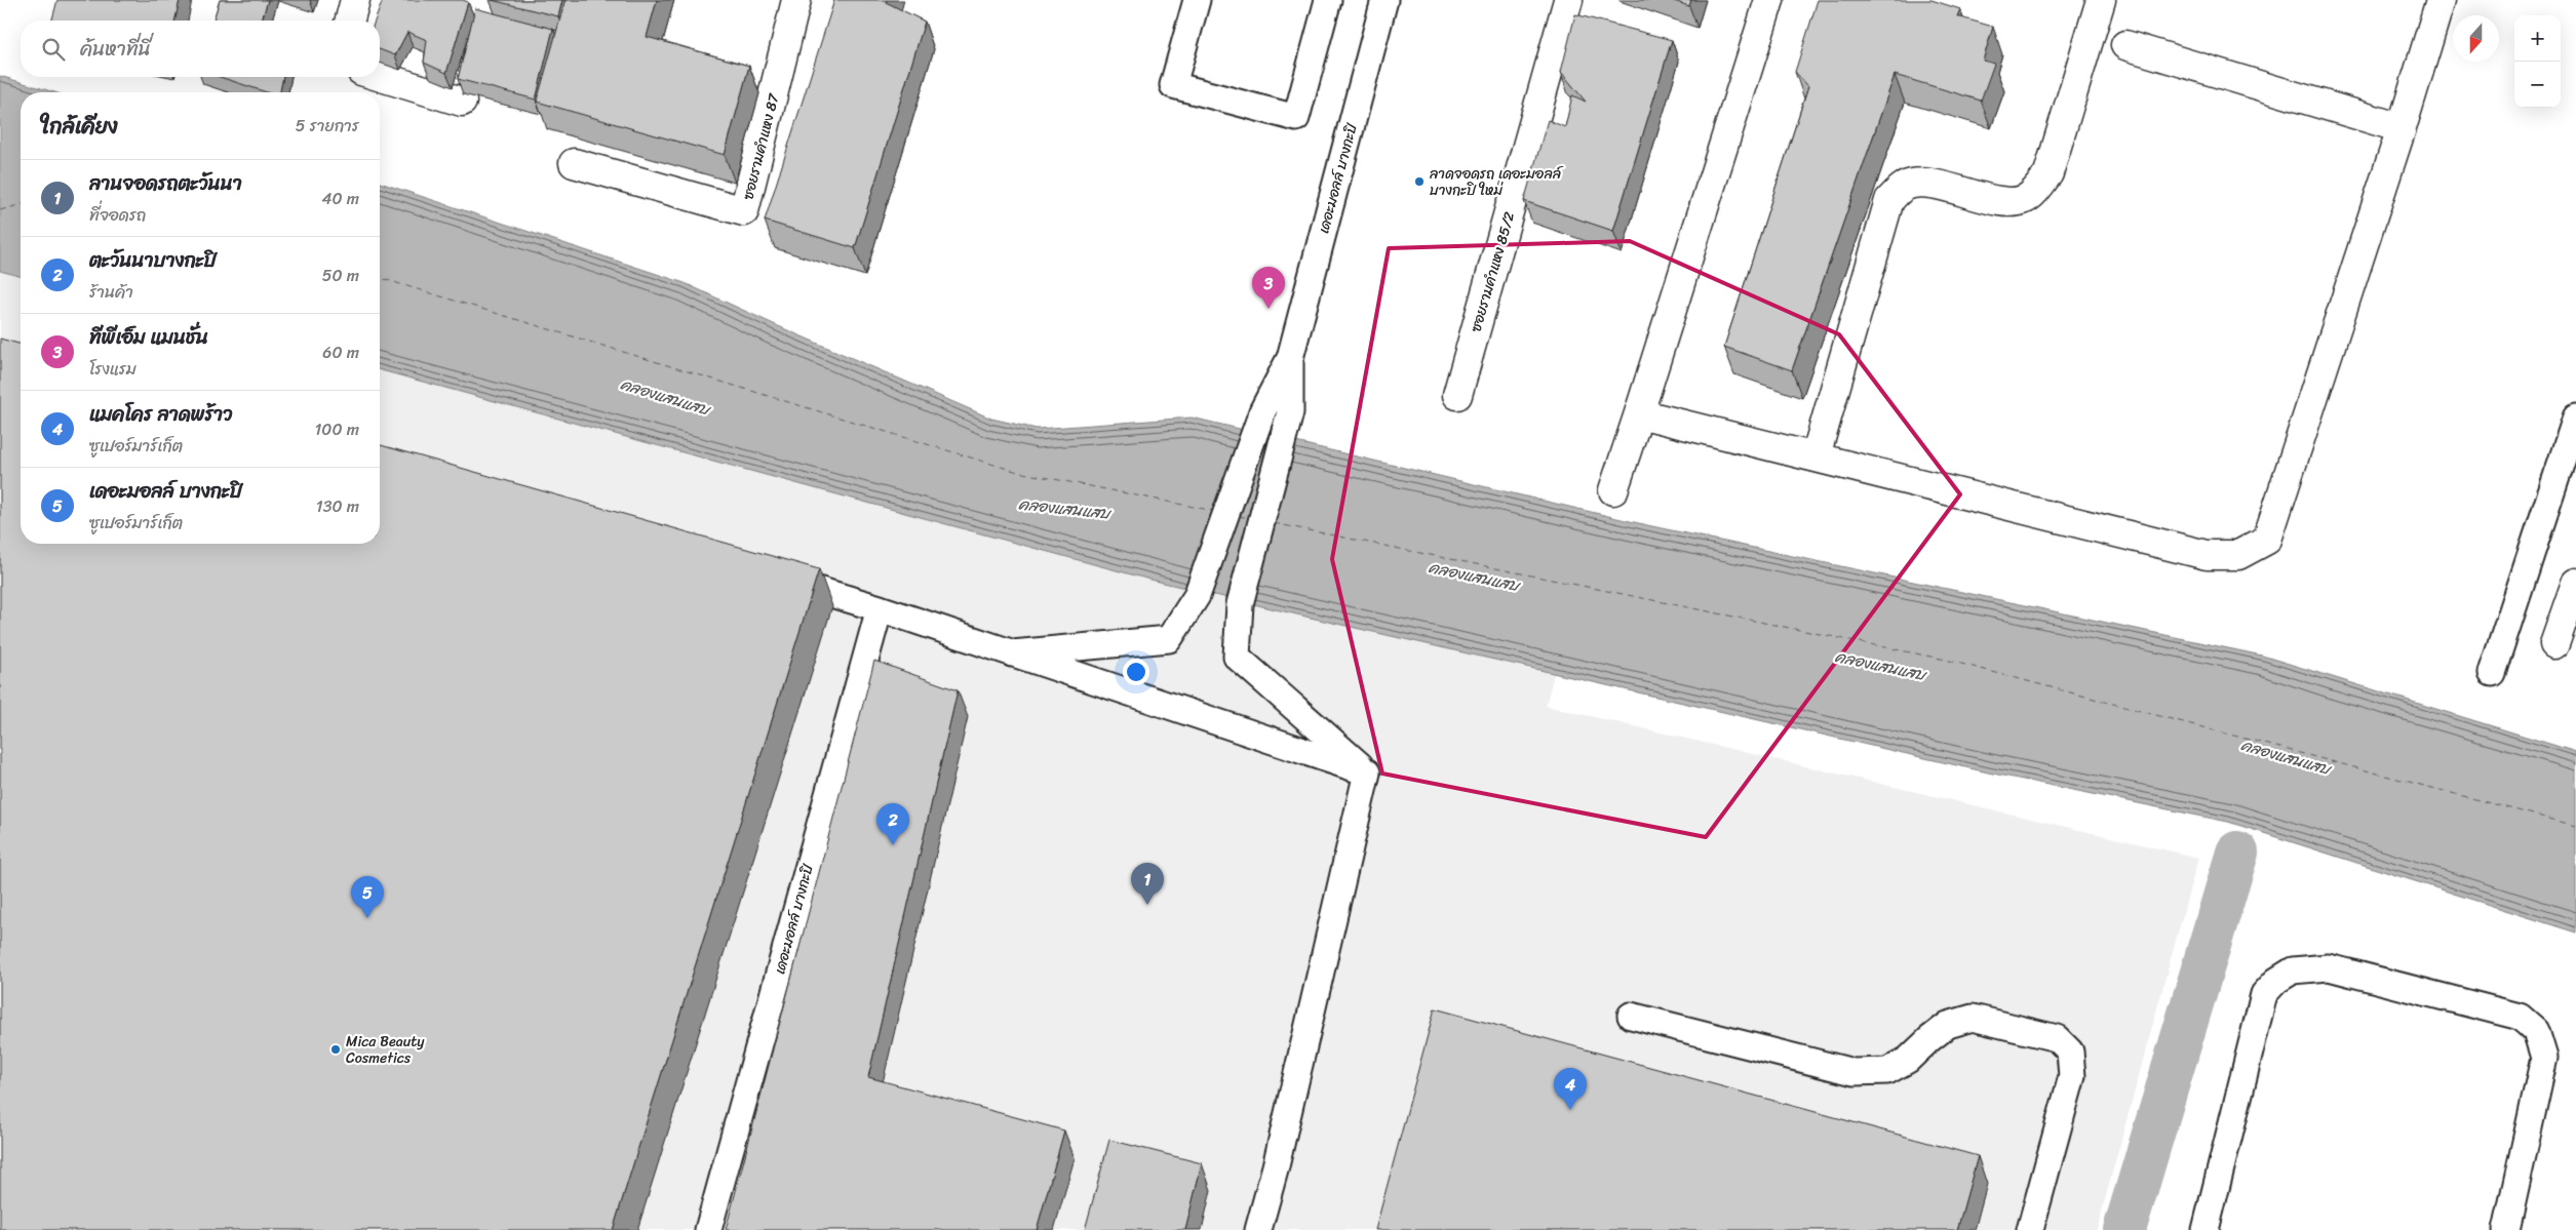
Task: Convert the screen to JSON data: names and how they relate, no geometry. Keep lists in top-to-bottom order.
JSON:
{
  "streets": {
    "street": ["ซอยรามคำแหง 87", "ซอยรามคำแหง 85/2"],
    "lane": ["เดอะมอลล์ บางกะปิ"]
  },
  "water": ["คลองแสนแสบ"],
  "places": ["ลาดจอดรถ เดอะมอลล์ บางกะปิ ใหม่", "Mica Beauty Cosmetics"],
  "north": "bottom",
  "page": {
    "map_buttons": ["+", "−"],
    "search": "ค้นหาที่นี่",
    "heading": ["ใกล้เคียง", "5 รายการ"],
    "list": [
      {
        "mark": "1",
        "name": "ลานจอดรถตะวันนา",
        "note": "ที่จอดรถ",
        "value": "40 m"
      },
      {
        "mark": "2",
        "name": "ตะวันนาบางกะปิ",
        "note": "ร้านค้า",
        "value": "50 m"
      },
      {
        "mark": "3",
        "name": "ทีพีเอ็ม แมนชั่น",
        "note": "โรงแรม",
        "value": "60 m"
      },
      {
        "mark": "4",
        "name": "แมคโคร ลาดพร้าว",
        "note": "ซูเปอร์มาร์เก็ต",
        "value": "100 m"
      },
      {
        "mark": "5",
        "name": "เดอะมอลล์ บางกะปิ",
        "note": "ซูเปอร์มาร์เก็ต",
        "value": "130 m"
      }
    ],
    "pins": [
      "3",
      "2",
      "1",
      "5",
      "4"
    ]
  }
}
